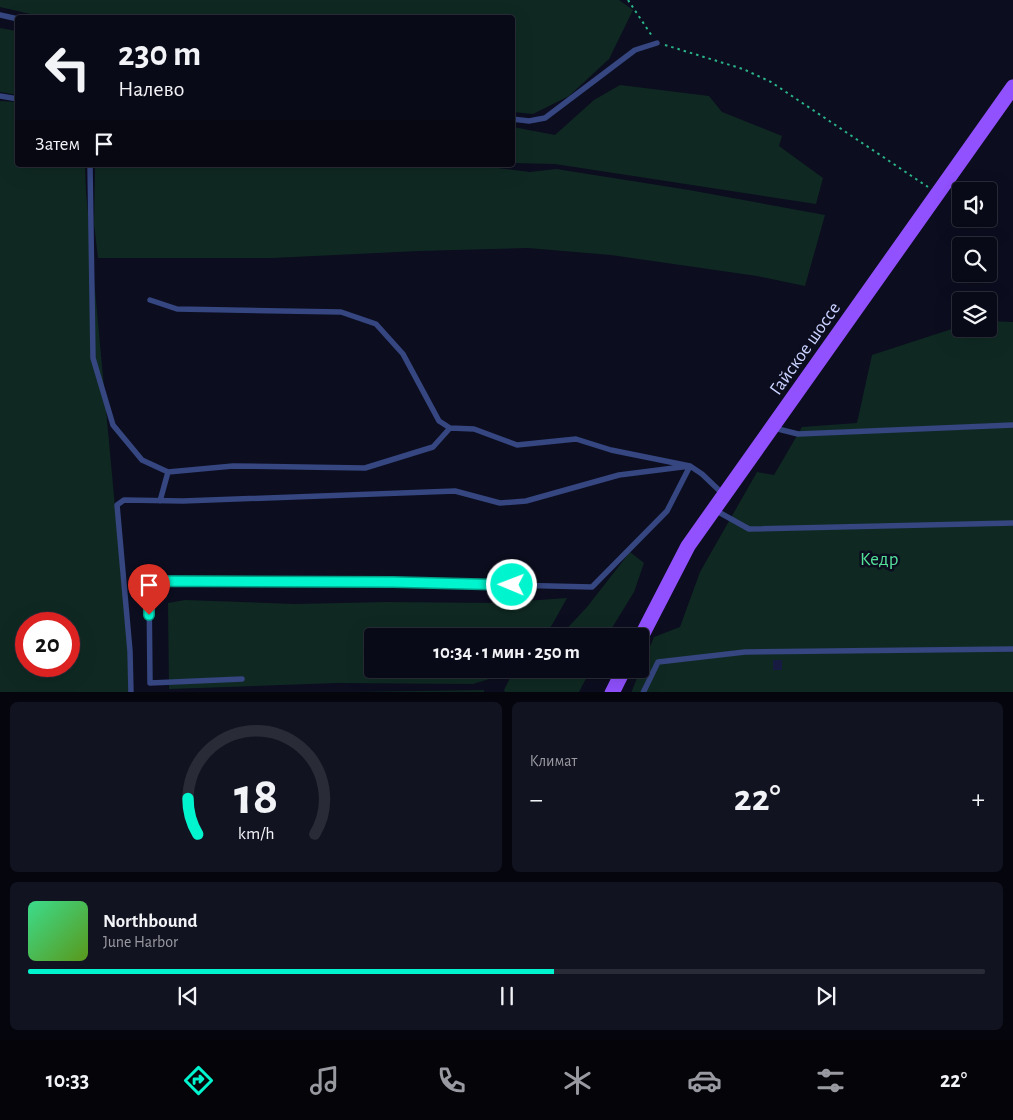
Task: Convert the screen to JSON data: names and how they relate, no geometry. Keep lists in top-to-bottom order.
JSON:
{
  "streets": {
    "main road": ["Гайское шоссе"]
  },
  "parks": ["Кедр"],
  "page": {
    "turn": ["230 m", "Налево"],
    "then": "Затем",
    "limit": "20",
    "trip": "10:34 · 1 мин · 250 m",
    "tile": "Климат",
    "heat": ["−", "22°", "+"],
    "song": ["Northbound", "June Harbor"],
    "tabs": ["10:33", "22°"],
    "gauge": ["18", "km/h"]
  }
}
